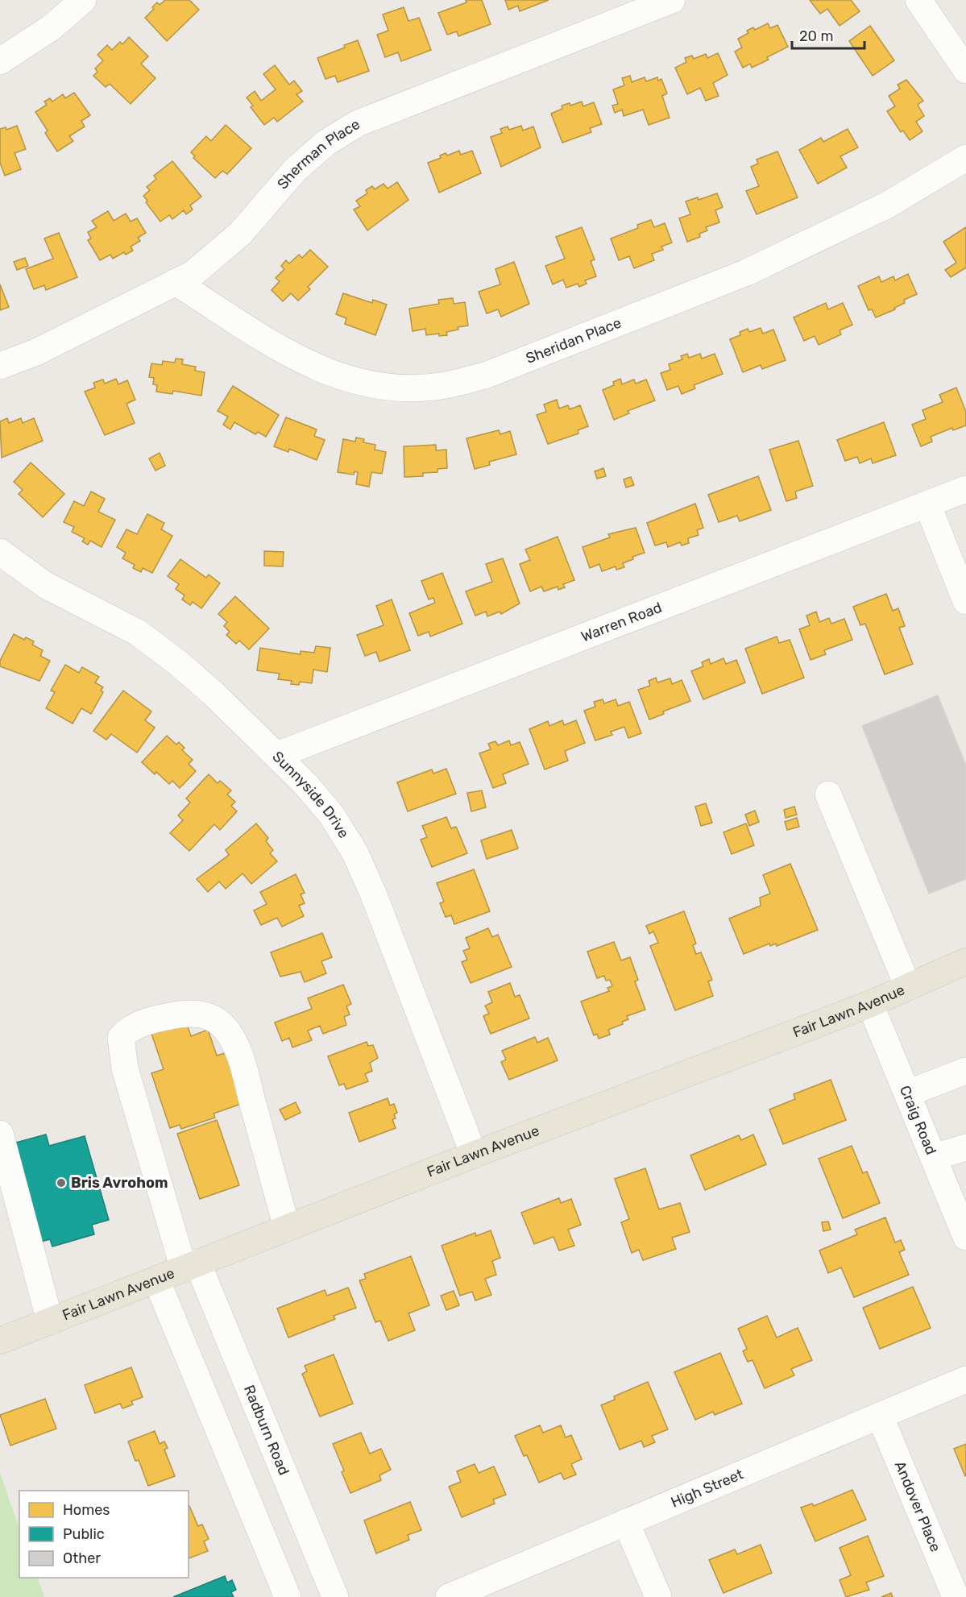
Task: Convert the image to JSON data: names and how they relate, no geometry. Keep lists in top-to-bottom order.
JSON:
{
  "streets": {
    "main road": ["Fair Lawn Avenue"],
    "street": [
      "Sherman Place",
      "Sheridan Place",
      "Warren Road",
      "Sunnyside Drive",
      "Craig Road",
      "Radburn Road",
      "High Street",
      "Andover Place"
    ]
  },
  "crossings": [
    ["Sherman Place", "Sheridan Place"],
    ["Warren Road", "Sunnyside Drive"],
    ["Sunnyside Drive", "Fair Lawn Avenue"],
    ["Fair Lawn Avenue", "Craig Road"],
    ["Fair Lawn Avenue", "Radburn Road"],
    ["High Street", "Andover Place"]
  ],
  "places": ["Bris Avrohom"],
  "legend": ["Homes", "Public", "Other"],
  "scale_bar": "20 m"
}
